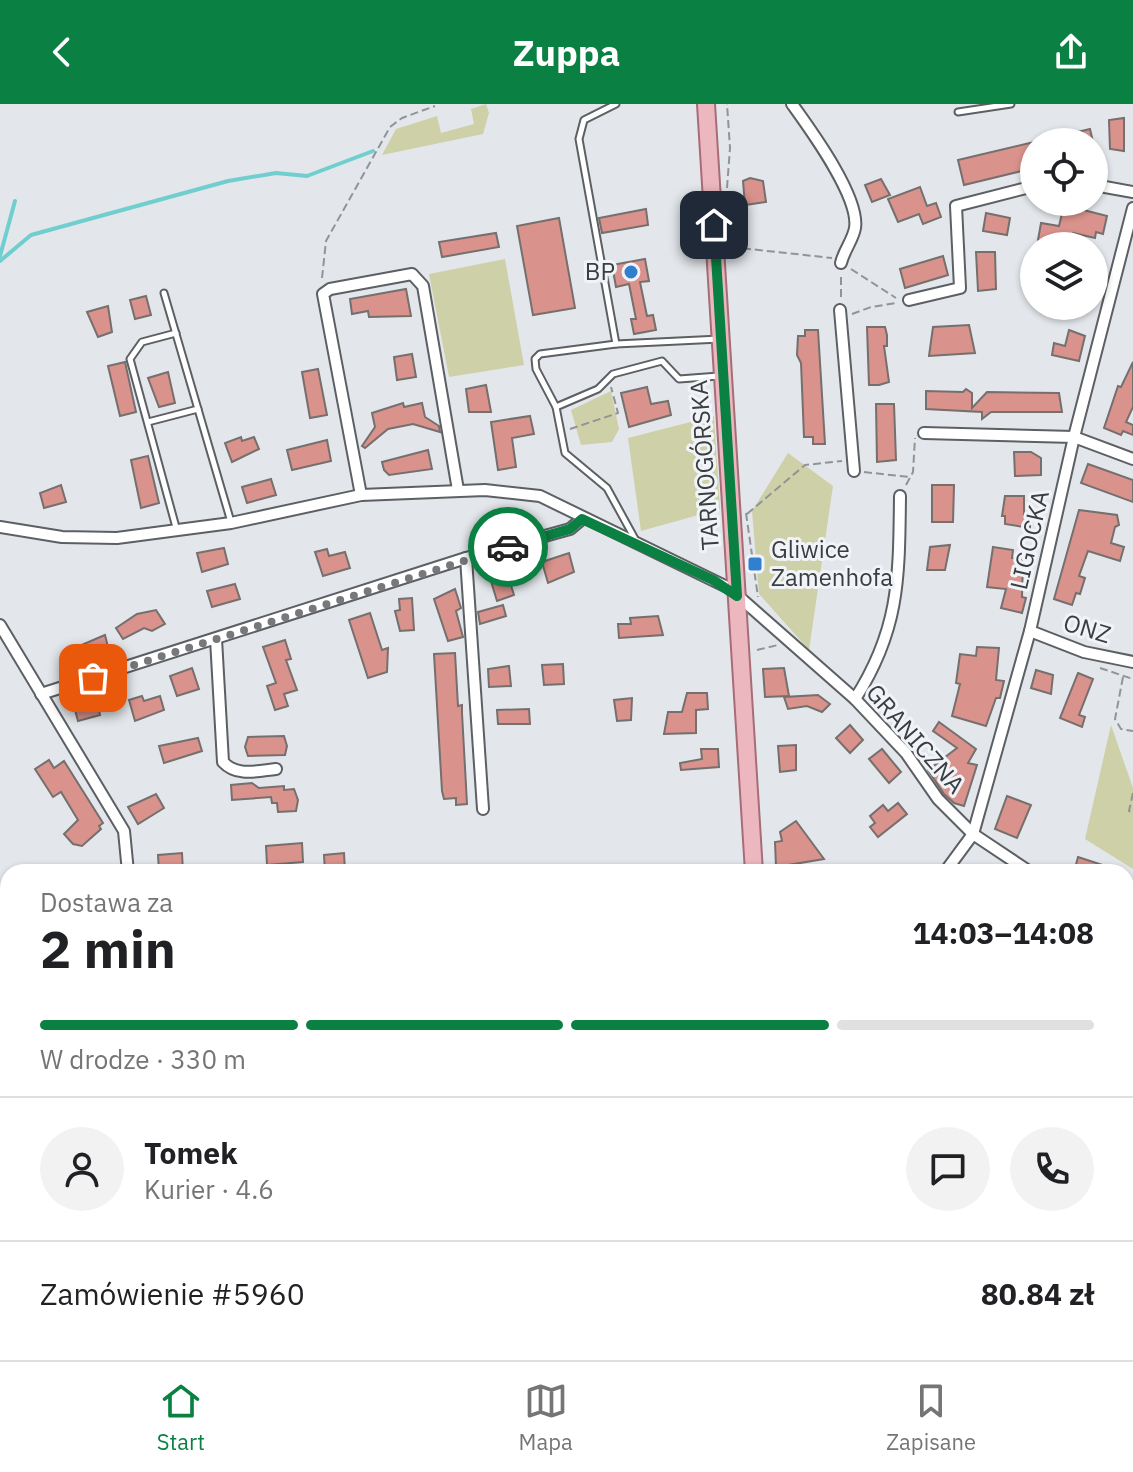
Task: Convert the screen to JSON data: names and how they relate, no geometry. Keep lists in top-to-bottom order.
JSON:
{
  "streets": {
    "main road": ["TARNOGÓRSKA"],
    "street": ["LIGOCKA", "ONZ", "GRANICZNA"]
  },
  "crossings": [
    ["TARNOGÓRSKA", "GRANICZNA"],
    ["LIGOCKA", "ONZ"],
    ["LIGOCKA", "GRANICZNA"]
  ],
  "places": {
    "other": ["BP"],
    "transit": ["Gliwice Zamenhofa"]
  },
  "page": {
    "header": "Zuppa",
    "heading": ["2 min", "Dostawa za", "14:03–14:08"],
    "panel": [
      "Tomek",
      "Kurier · 4.6",
      "Zamówienie #5960",
      "80.84 zł"
    ],
    "bar": "W drodze · 330 m",
    "tabs": ["Start", "Mapa", "Zapisane"]
  }
}
